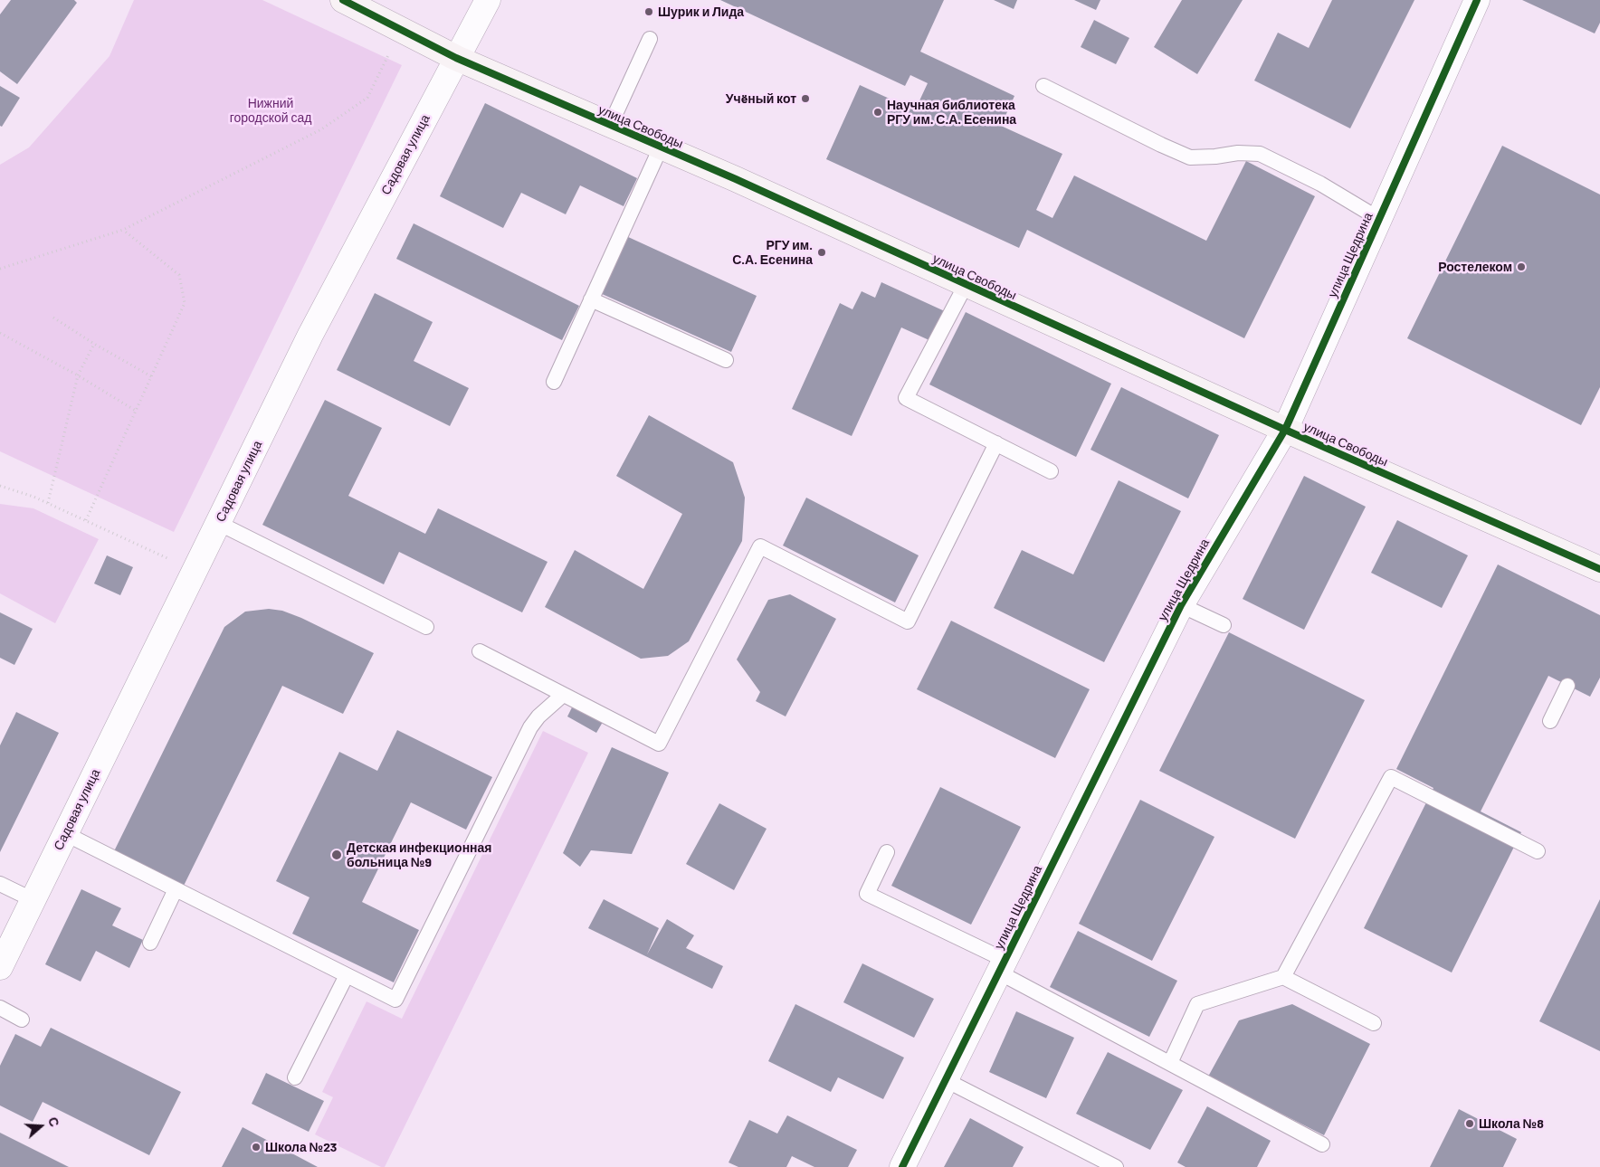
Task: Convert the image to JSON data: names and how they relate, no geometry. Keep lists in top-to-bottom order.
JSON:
{
  "streets": {
    "street": ["улица Свободы", "Садовая улица", "улица Щедрина"]
  },
  "crossings": [
    ["улица Свободы", "Садовая улица"],
    ["улица Свободы", "улица Щедрина"]
  ],
  "parks": ["Нижний городской сад"],
  "places": [
    "Шурик и Лида",
    "Учëный кот",
    "Научная библиотека РГУ им. С.А. Есенина",
    "РГУ им. С.А. Есенина",
    "Ростелеком",
    "Детская инфекционная больница №9",
    "Школа №8",
    "Школа №23"
  ],
  "north": "right"
}
